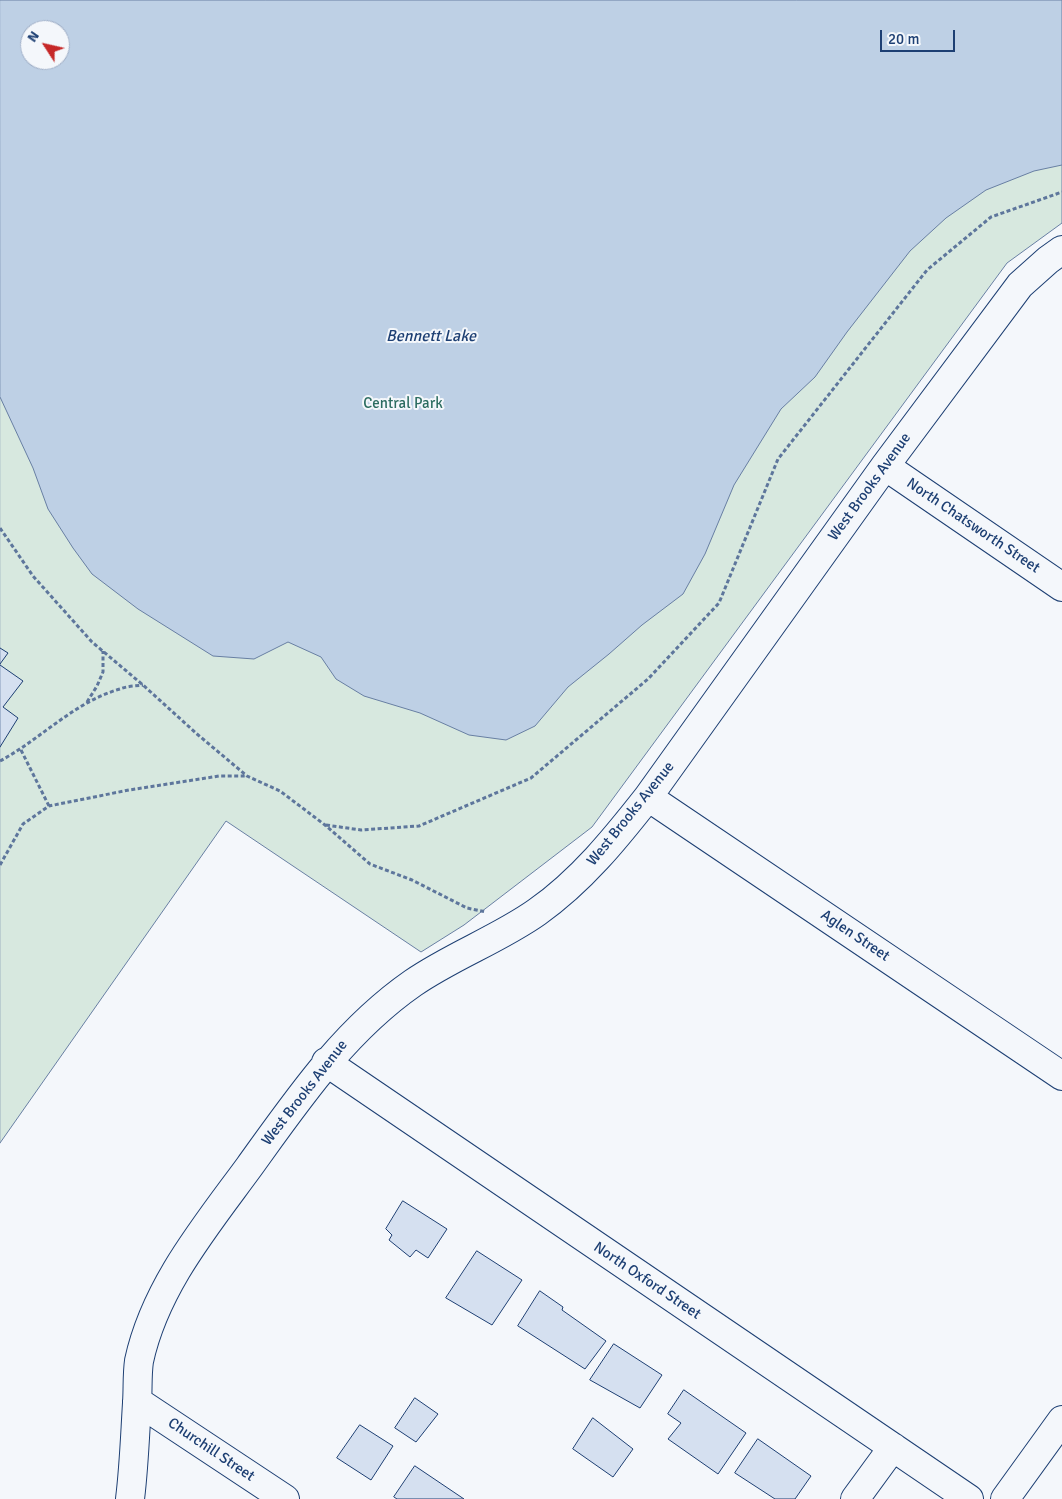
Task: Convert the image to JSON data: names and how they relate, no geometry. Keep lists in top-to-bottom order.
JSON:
{
  "streets": {
    "street": [
      "West Brooks Avenue",
      "North Chatsworth Street",
      "Aglen Street",
      "North Oxford Street",
      "Churchill Street"
    ]
  },
  "crossings": [
    ["West Brooks Avenue", "North Chatsworth Street"],
    ["West Brooks Avenue", "Aglen Street"],
    ["West Brooks Avenue", "North Oxford Street"],
    ["West Brooks Avenue", "Churchill Street"]
  ],
  "water": ["Bennett Lake"],
  "parks": ["Central Park"],
  "scale_bar": "20 m",
  "north": "top left"
}
